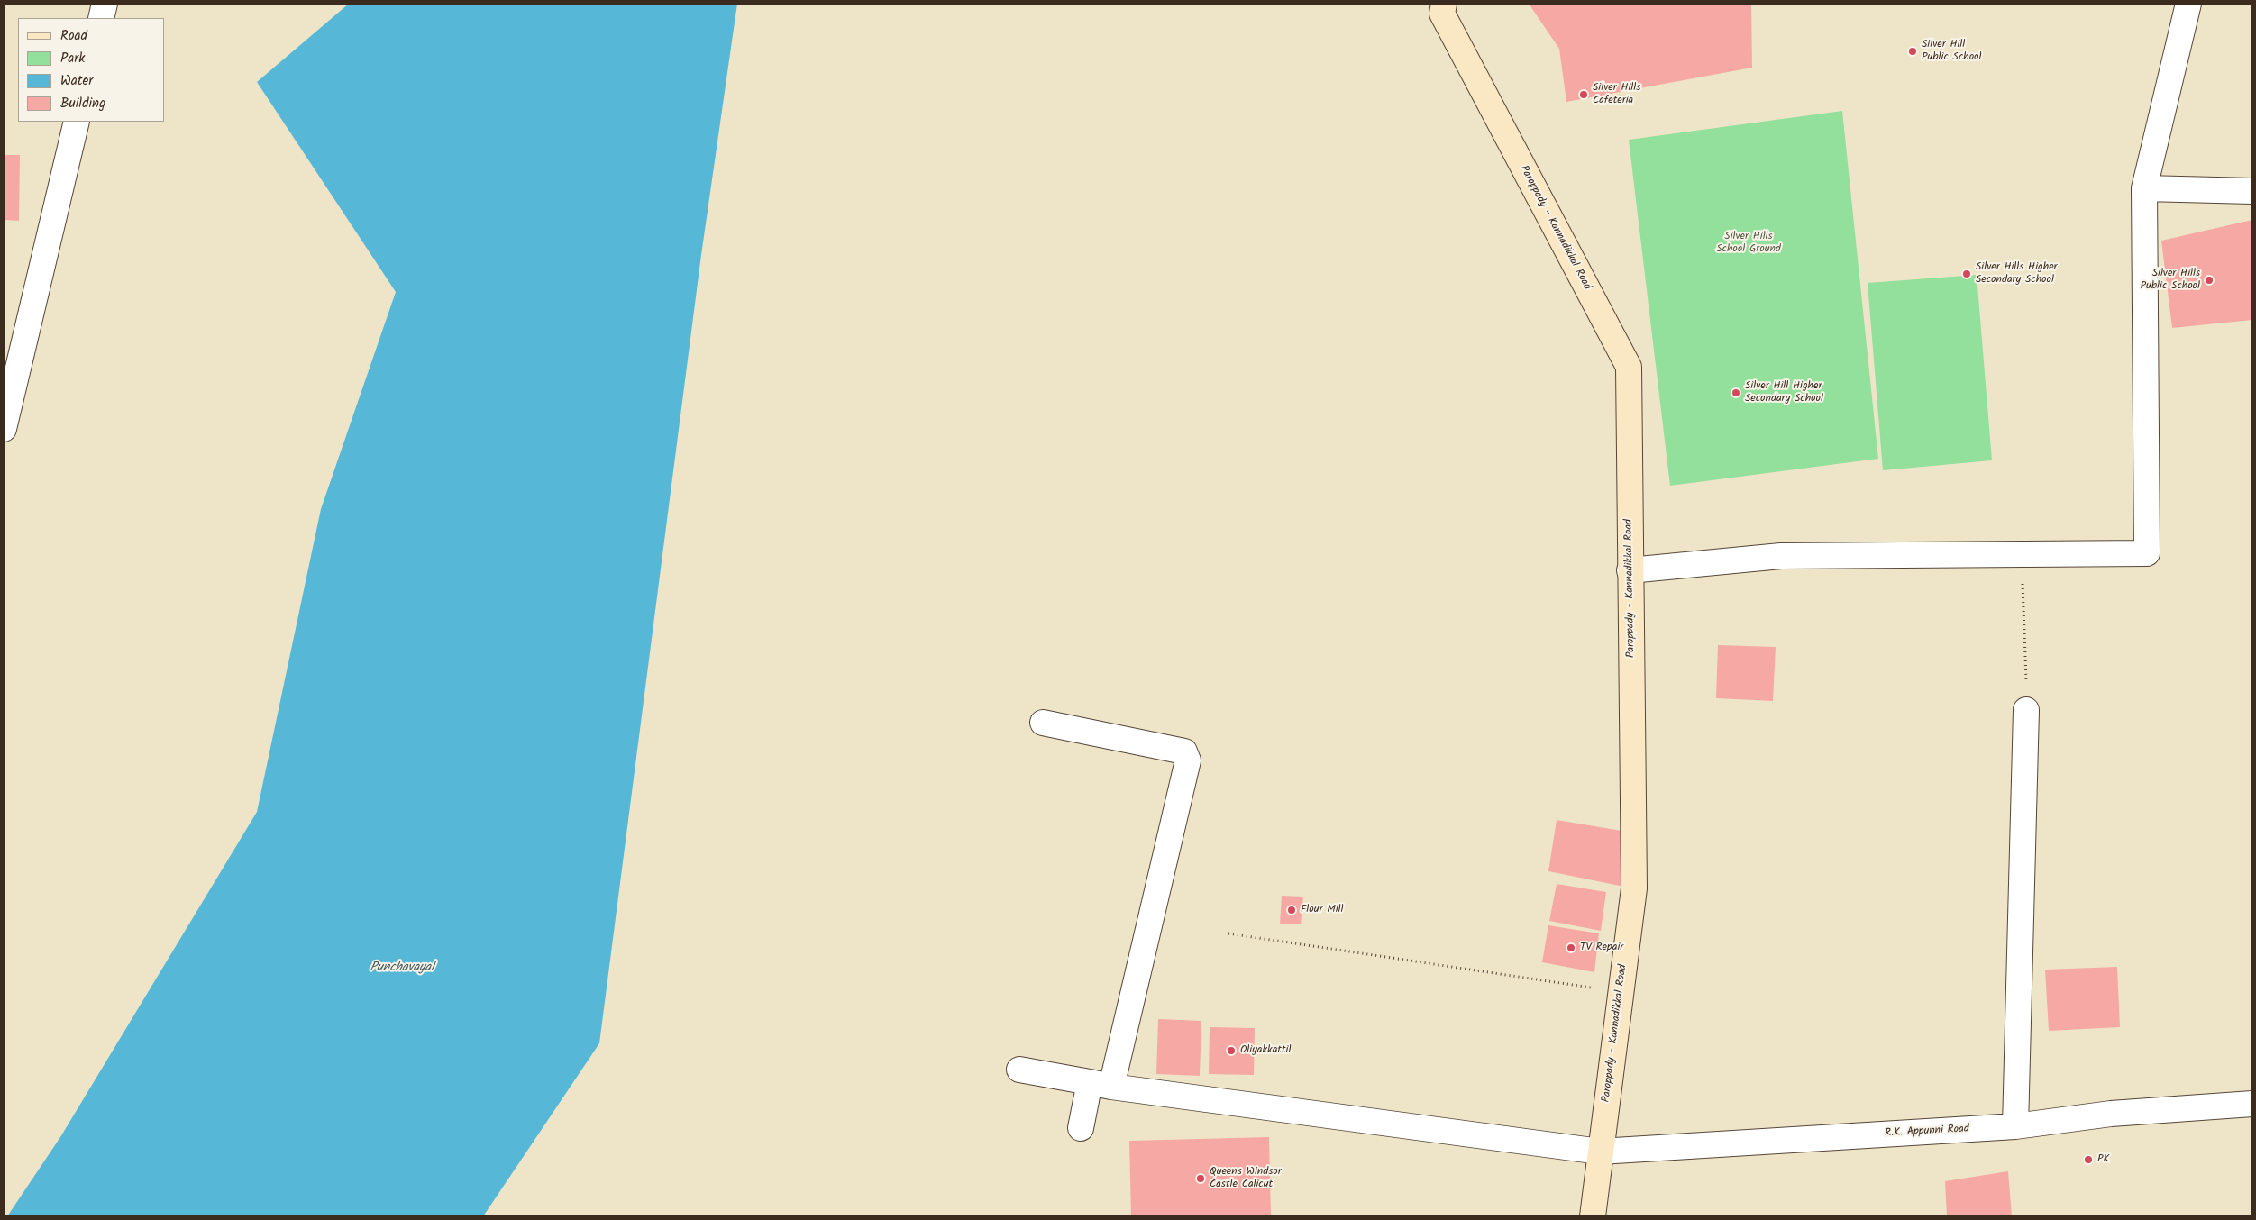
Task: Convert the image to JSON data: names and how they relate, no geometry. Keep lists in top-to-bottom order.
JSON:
{
  "streets": {
    "main road": ["Paroppady - Kannadikkal Road"],
    "street": ["R.K. Appunni Road"]
  },
  "crossings": [
    ["Paroppady - Kannadikkal Road", "R.K. Appunni Road"]
  ],
  "water": ["Punchavayal"],
  "parks": ["Silver Hills School Ground"],
  "places": [
    "Silver Hill Public School",
    "Silver Hills Cafeteria",
    "Silver Hills Higher Secondary School",
    "Silver Hills Public School",
    "Silver Hill Higher Secondary School",
    "Flour Mill",
    "TV Repair",
    "Oliyakkattil",
    "PK",
    "Queens Windsor Castle Calicut"
  ],
  "legend": [
    "Road",
    "Park",
    "Water",
    "Building"
  ]
}
